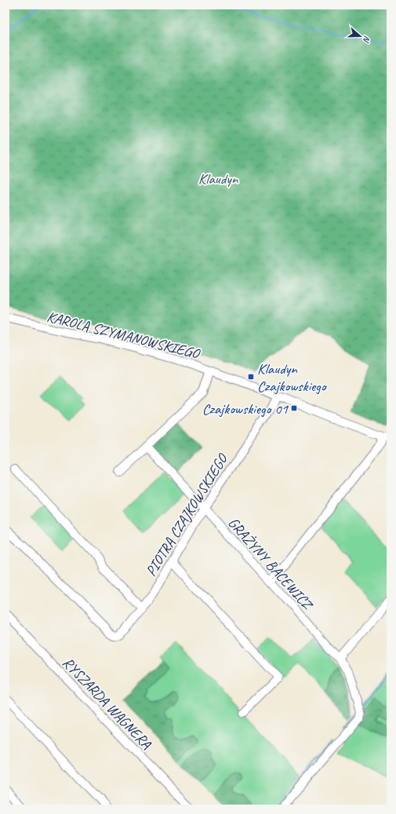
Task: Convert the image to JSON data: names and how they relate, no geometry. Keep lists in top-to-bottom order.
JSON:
{
  "streets": {
    "street": [
      "KAROLA SZYMANOWSKIEGO",
      "PIOTRA CZAJKOWSKIEGO",
      "GRAŻYNY BACEWICZ",
      "RYSZARDA WAGNERA"
    ]
  },
  "crossings": [
    ["KAROLA SZYMANOWSKIEGO", "PIOTRA CZAJKOWSKIEGO"],
    ["PIOTRA CZAJKOWSKIEGO", "GRAŻYNY BACEWICZ"]
  ],
  "parks": ["Klaudyn"],
  "places": {
    "transit": ["Klaudyn Czajkowskiego", "Czajkowskiego 01"]
  },
  "north": "right"
}
